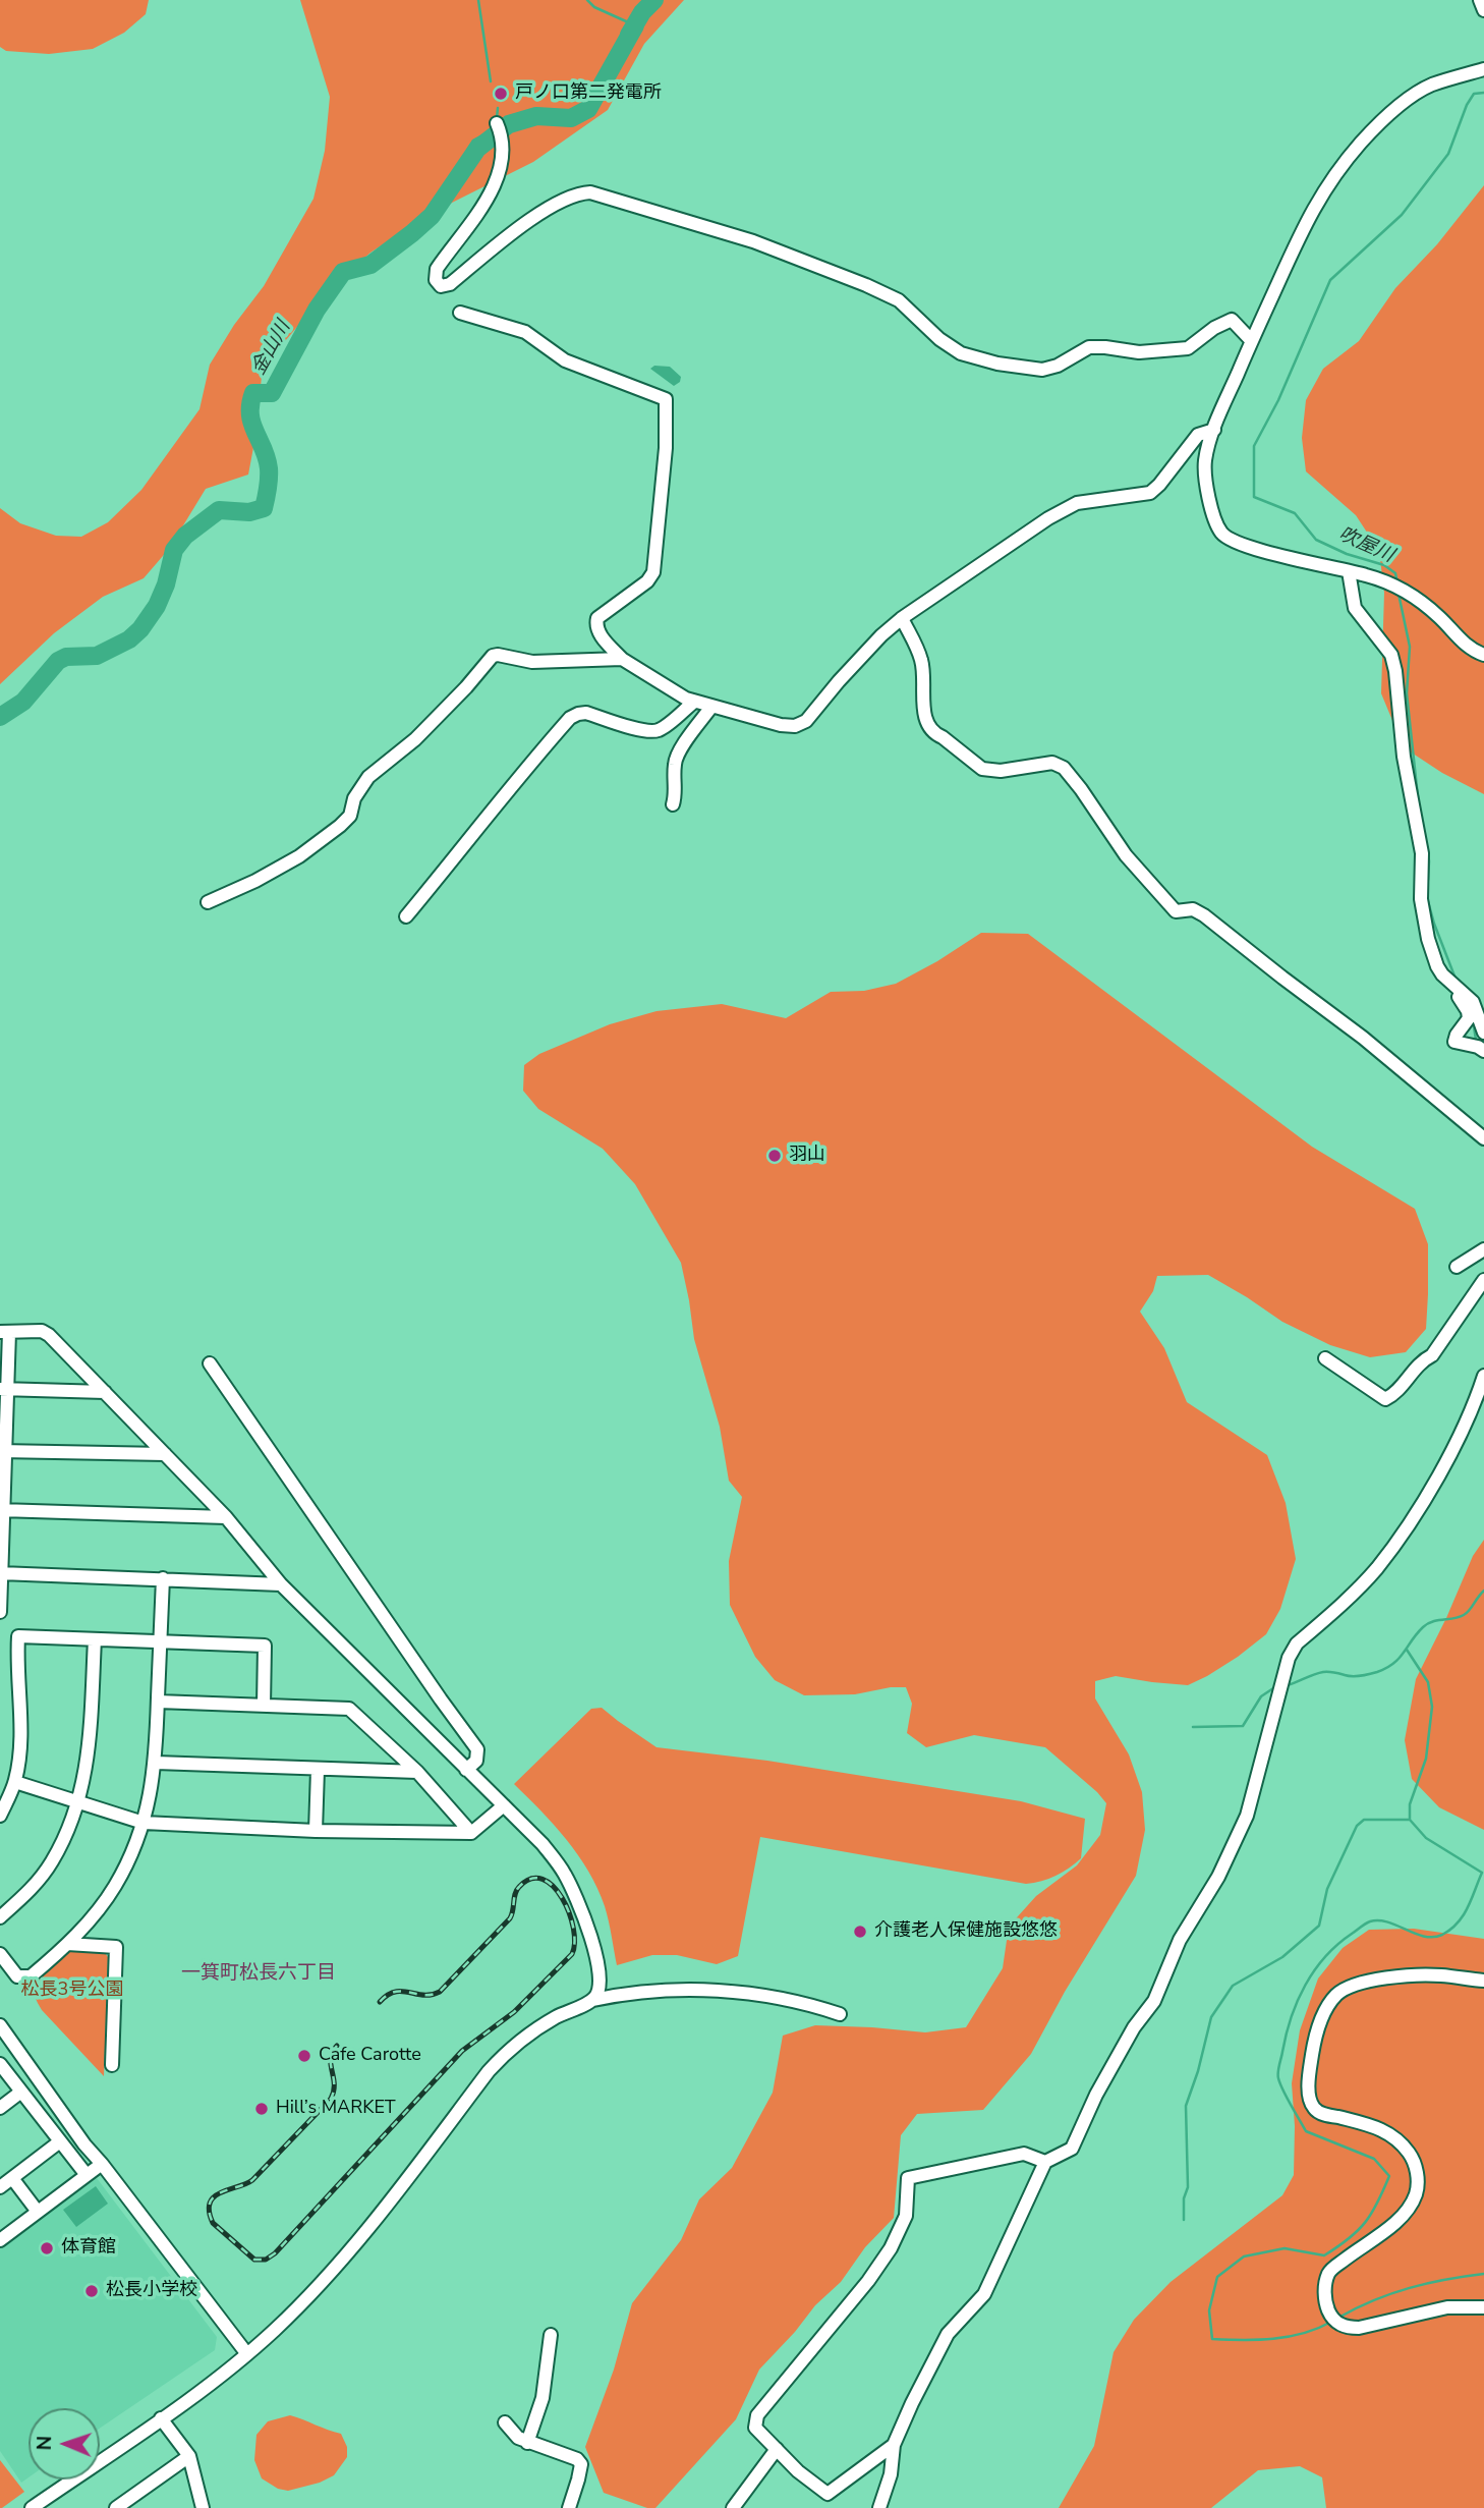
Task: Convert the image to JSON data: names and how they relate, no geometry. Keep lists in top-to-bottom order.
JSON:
{
  "districts": ["一箕町松長六丁目"],
  "water": ["金山川", "吹屋川"],
  "parks": ["松長3号公園"],
  "places": [
    "戸ノ口第二発電所",
    "羽山",
    "介護老人保健施設悠悠",
    "Cafe Carotte",
    "Hill’s MARKET",
    "体育館",
    "松長小学校"
  ],
  "north": "left"
}
